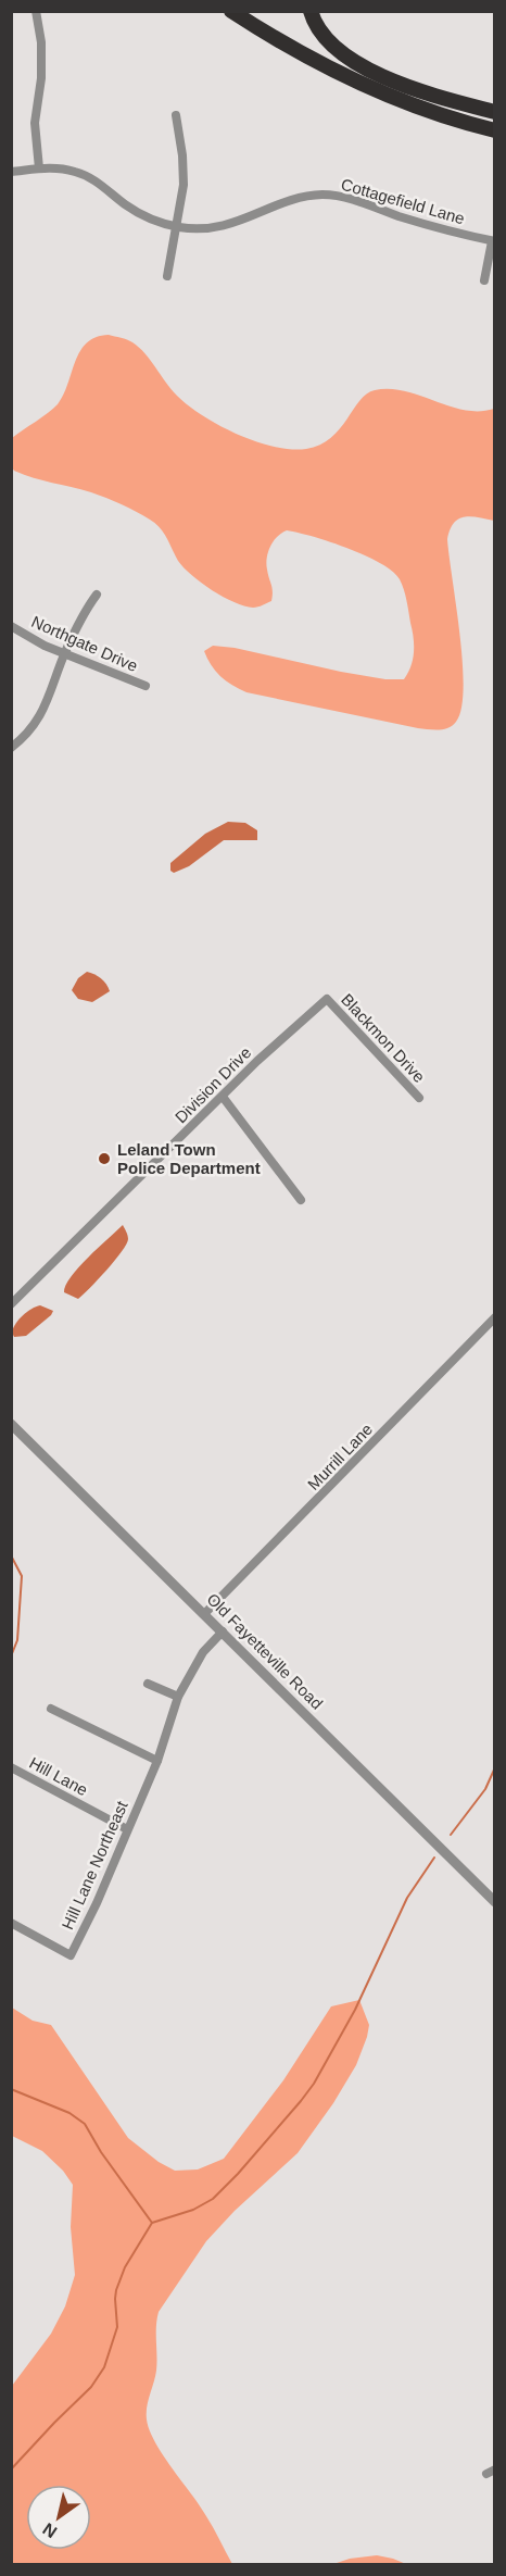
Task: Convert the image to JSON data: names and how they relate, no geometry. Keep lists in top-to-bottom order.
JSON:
{
  "streets": {
    "street": [
      "Cottagefield Lane",
      "Northgate Drive",
      "Blackmon Drive",
      "Division Drive",
      "Murrill Lane",
      "Old Fayetteville Road",
      "Hill Lane",
      "Hill Lane Northeast"
    ]
  },
  "crossings": [
    ["Blackmon Drive", "Division Drive"],
    ["Murrill Lane", "Old Fayetteville Road"],
    ["Hill Lane", "Hill Lane Northeast"]
  ],
  "places": ["Leland Town Police Department"],
  "north": "bottom left"
}
